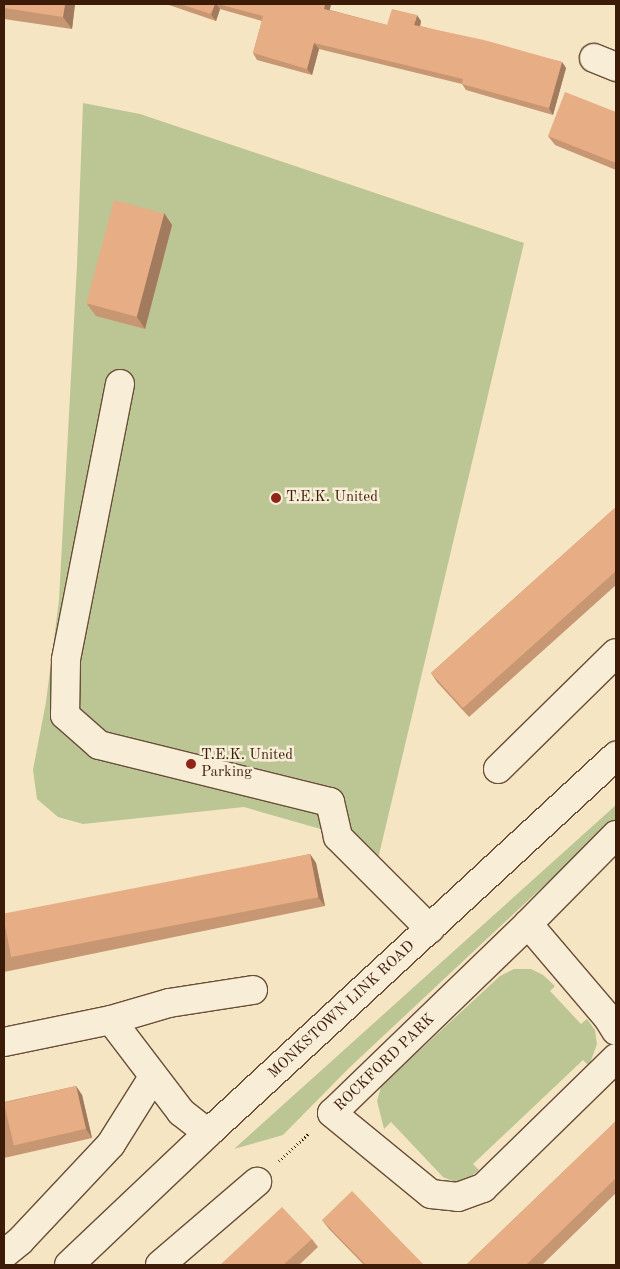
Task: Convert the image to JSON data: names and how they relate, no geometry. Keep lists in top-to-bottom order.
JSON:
{
  "streets": {
    "street": ["MONKSTOWN LINK ROAD", "ROCKFORD PARK"]
  },
  "places": ["T.E.K. United", "T.E.K. United Parking"]
}
